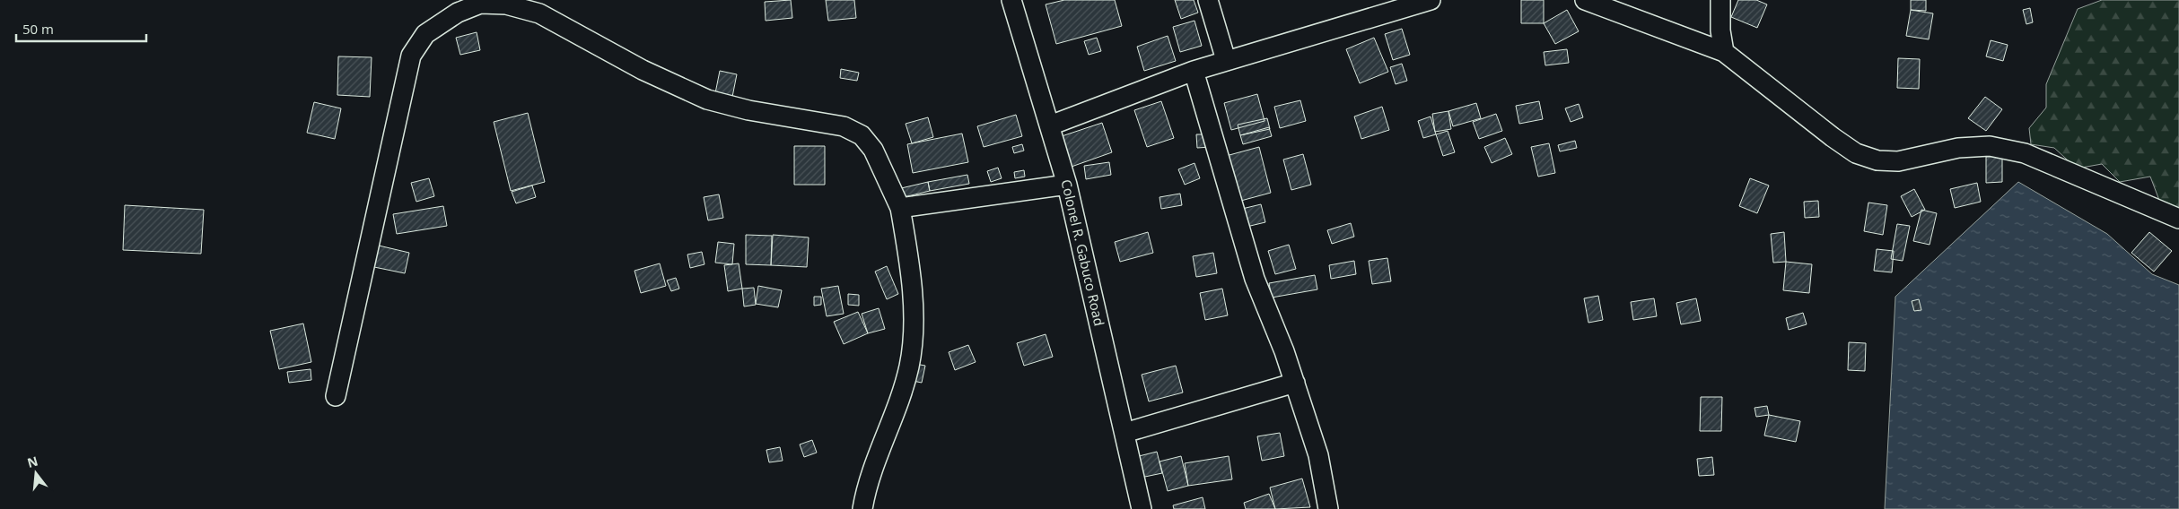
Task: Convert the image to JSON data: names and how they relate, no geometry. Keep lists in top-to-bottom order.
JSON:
{
  "streets": {
    "street": ["Colonel R. Gabuco Road"]
  },
  "scale_bar": "50 m",
  "north": "top"
}
